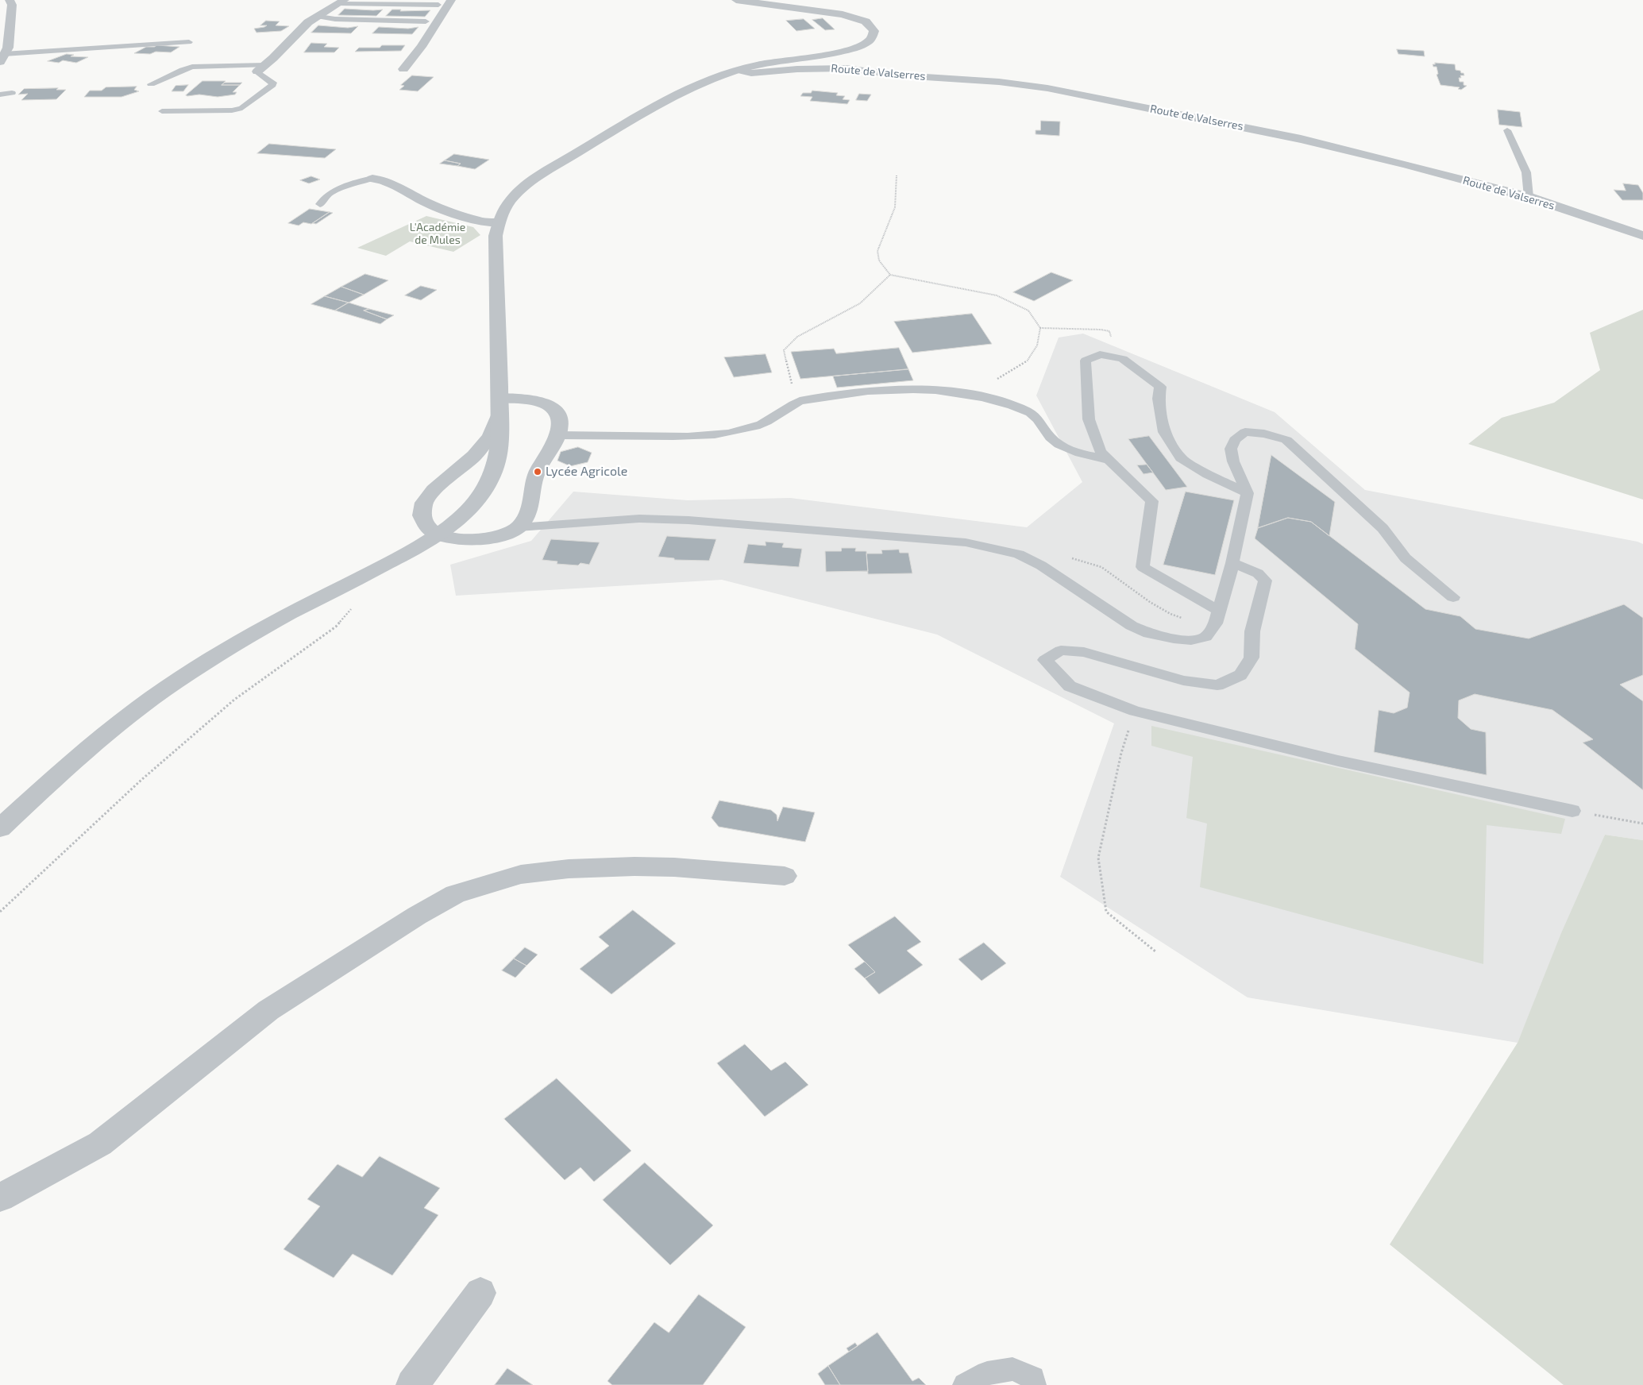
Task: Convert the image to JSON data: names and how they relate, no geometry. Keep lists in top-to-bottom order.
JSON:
{
  "streets": {
    "street": ["Route de Valserres"]
  },
  "parks": ["L'Académie de Mules"],
  "places": ["Lycée Agricole"]
}
